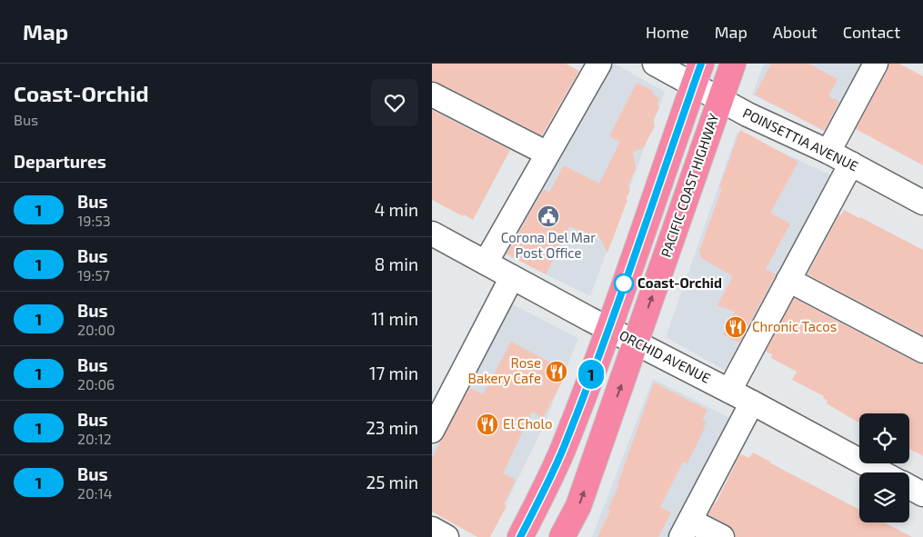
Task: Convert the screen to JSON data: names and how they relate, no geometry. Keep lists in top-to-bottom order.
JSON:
{
  "streets": {
    "highway": ["PACIFIC COAST HIGHWAY"],
    "street": ["POINSETTIA AVENUE", "ORCHID AVENUE"]
  },
  "crossings": [
    ["POINSETTIA AVENUE", "PACIFIC COAST HIGHWAY"],
    ["PACIFIC COAST HIGHWAY", "ORCHID AVENUE"]
  ],
  "places": {
    "public building": ["Corona Del Mar Post Office"],
    "other": ["Coast-Orchid"],
    "restaurant": ["Chronic Tacos", "Rose Bakery Cafe", "El Cholo"]
  },
  "lines": ["bus line 1"],
  "page": {
    "header": "Map",
    "nav": [
      "Home",
      "Map",
      "About",
      "Contact"
    ],
    "heading": [
      ["Coast-Orchid", "Bus"],
      "Departures"
    ],
    "on_map": "1",
    "list": [
      {
        "mark": "1",
        "name": "Bus",
        "note": "19:53",
        "value": "4 min"
      },
      {
        "mark": "1",
        "name": "Bus",
        "note": "19:57",
        "value": "8 min"
      },
      {
        "mark": "1",
        "name": "Bus",
        "note": "20:00",
        "value": "11 min"
      },
      {
        "mark": "1",
        "name": "Bus",
        "note": "20:06",
        "value": "17 min"
      },
      {
        "mark": "1",
        "name": "Bus",
        "note": "20:12",
        "value": "23 min"
      },
      {
        "mark": "1",
        "name": "Bus",
        "note": "20:14",
        "value": "25 min"
      }
    ]
  }
}
